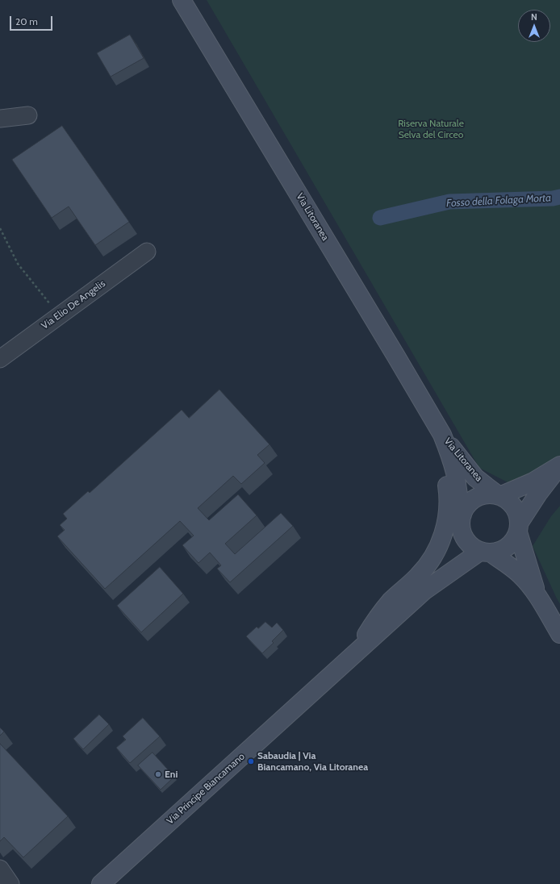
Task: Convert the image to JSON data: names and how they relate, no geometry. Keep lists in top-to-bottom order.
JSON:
{
  "streets": {
    "main road": ["Via Litoranea", "Via Principe Biancamano"],
    "street": ["Via Elio De Angelis"]
  },
  "crossings": [
    ["Via Litoranea", "Via Principe Biancamano"]
  ],
  "water": ["Fosso della Folaga Morta"],
  "parks": ["Riserva Naturale Selva del Circeo"],
  "places": ["Sabaudia | Via Biancamano, Via Litoranea", "Eni"],
  "scale_bar": "20 m",
  "north": "top"
}
